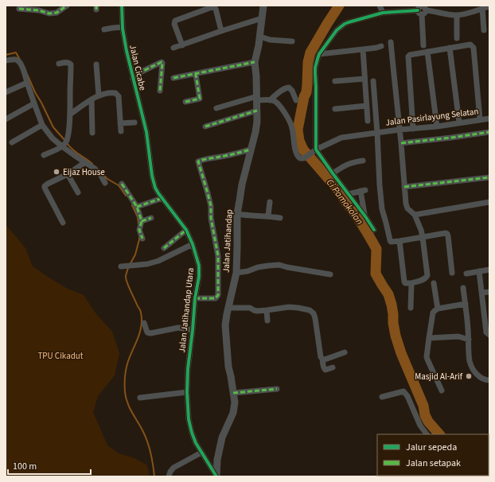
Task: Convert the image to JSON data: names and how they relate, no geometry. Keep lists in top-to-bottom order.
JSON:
{
  "streets": {
    "street": [
      "Jalan Cicabe",
      "Jalan Pasirlayung Selatan",
      "Jalan Jatihandap",
      "Jalan Jatihandap Utara"
    ]
  },
  "crossings": [
    ["Jalan Cicabe", "Jalan Jatihandap Utara"],
    ["Jalan Jatihandap", "Jalan Jatihandap Utara"]
  ],
  "water": ["Ci Pamokolan"],
  "parks": ["TPU Cikadut"],
  "places": ["Eijaz House", "Masjid Al-Arif"],
  "legend": ["Jalur sepeda", "Jalan setapak"],
  "scale_bar": "100 m"
}
